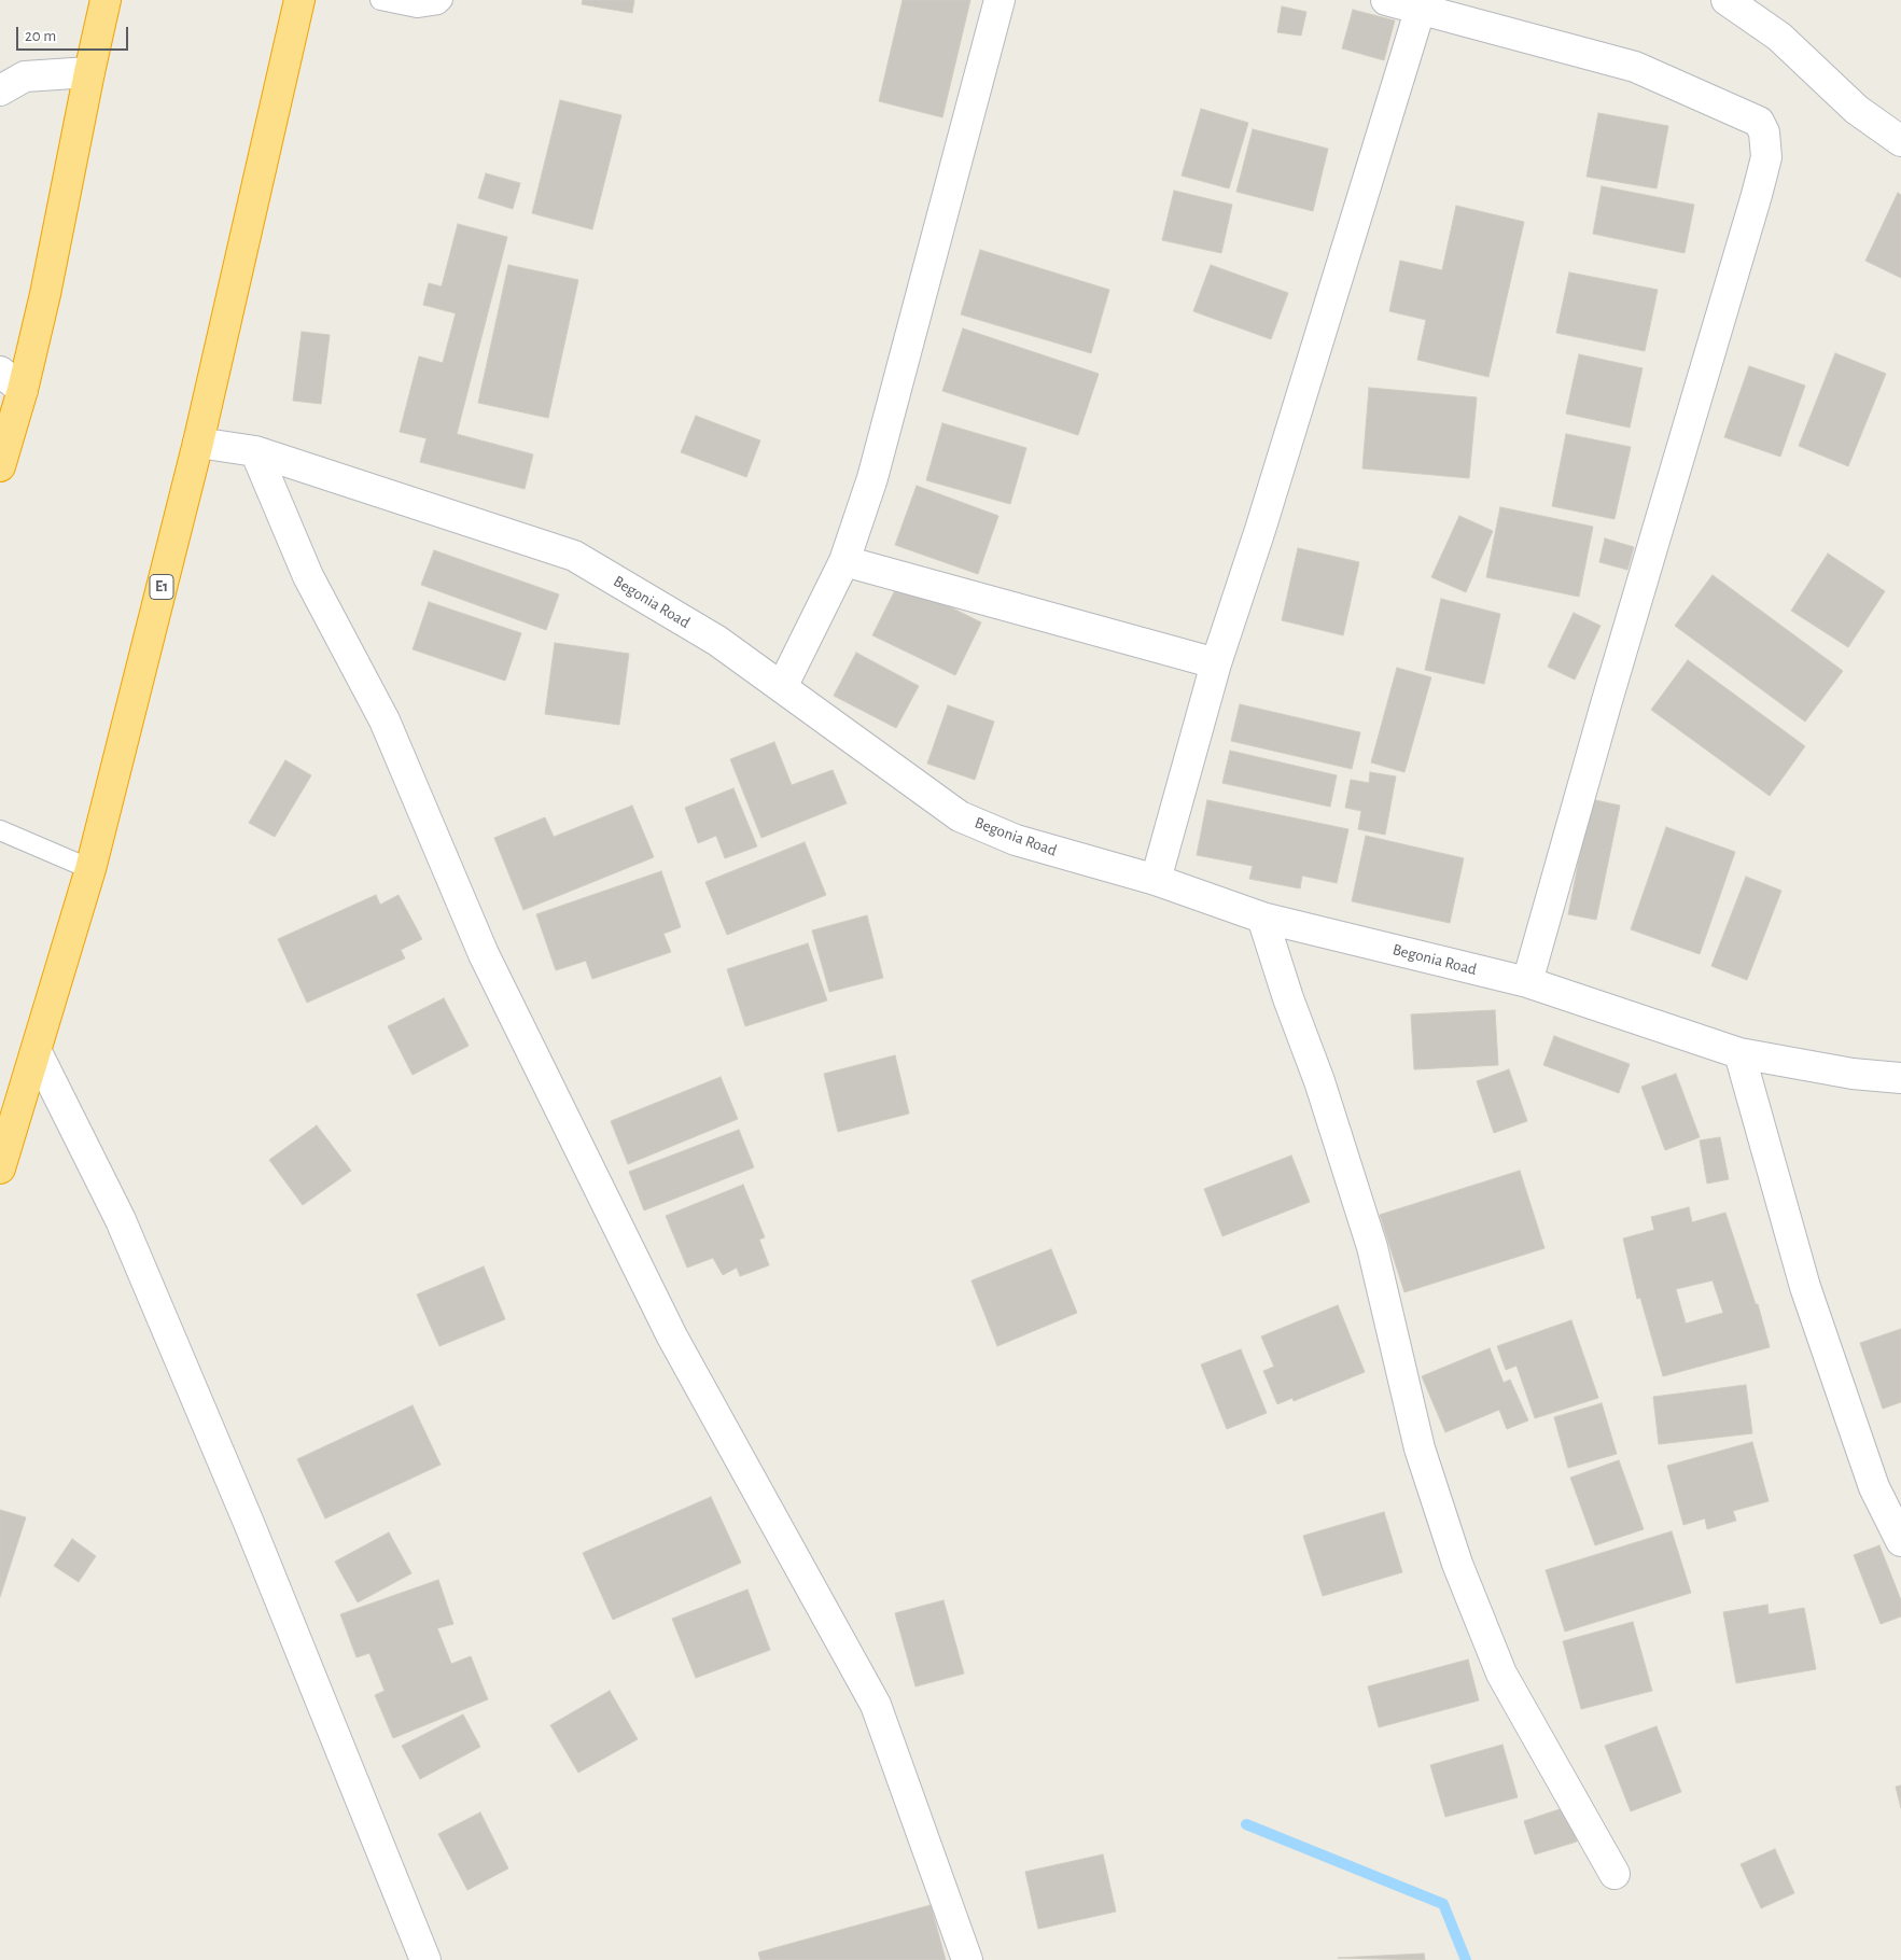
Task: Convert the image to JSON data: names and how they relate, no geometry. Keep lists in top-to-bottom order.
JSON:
{
  "streets": {
    "highway": ["E1"],
    "street": ["Begonia Road"]
  },
  "crossings": [
    ["E1", "Begonia Road"]
  ],
  "scale_bar": "20 m"
}
